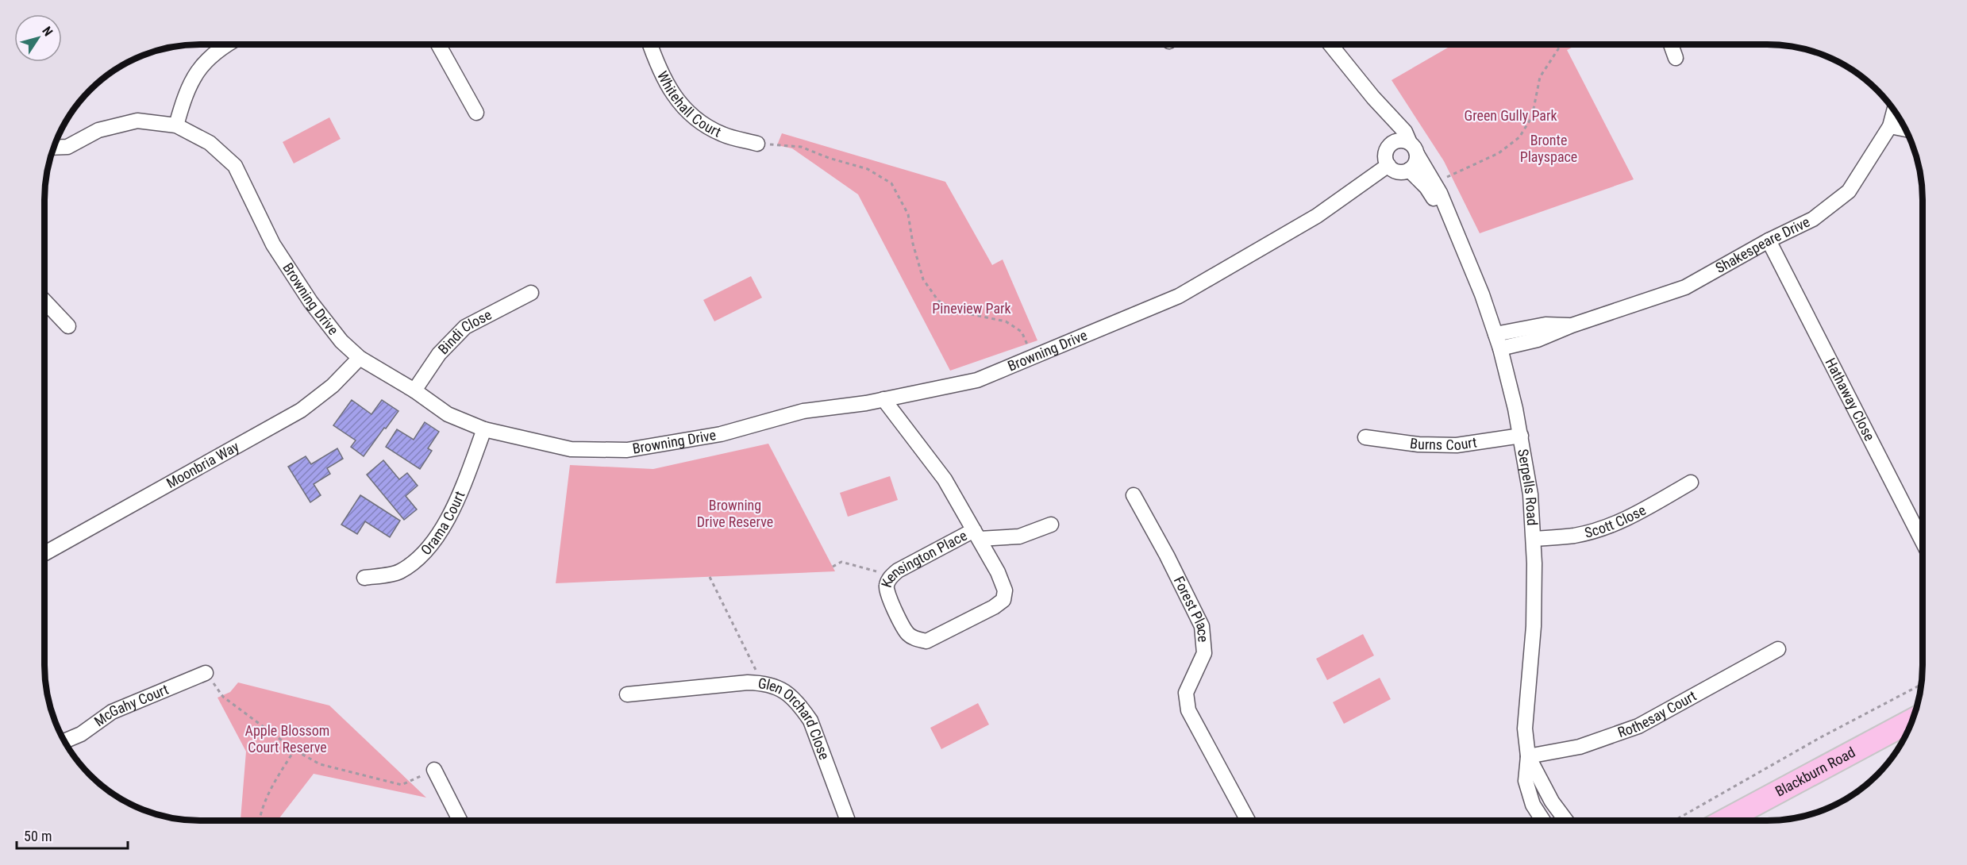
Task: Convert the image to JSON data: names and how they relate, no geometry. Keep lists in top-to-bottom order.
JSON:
{
  "streets": {
    "main road": ["Blackburn Road"],
    "street": [
      "Whitehall Court",
      "Shakespeare Drive",
      "Browning Drive",
      "Bindi Close",
      "Hathaway Close",
      "Burns Court",
      "Moonbria Way",
      "Serpells Road",
      "Scott Close",
      "Orama Court",
      "Kensington Place",
      "Forest Place",
      "McGahy Court",
      "Rothesay Court",
      "Glen Orchard Close"
    ]
  },
  "crossings": [
    ["Shakespeare Drive", "Hathaway Close"],
    ["Shakespeare Drive", "Serpells Road"],
    ["Browning Drive", "Bindi Close"],
    ["Browning Drive", "Moonbria Way"],
    ["Browning Drive", "Serpells Road"],
    ["Browning Drive", "Orama Court"],
    ["Browning Drive", "Kensington Place"],
    ["Burns Court", "Serpells Road"],
    ["Serpells Road", "Scott Close"],
    ["Serpells Road", "Rothesay Court"]
  ],
  "parks": [
    "Green Gully Park",
    "Bronte Playspace",
    "Pineview Park",
    "Browning Drive Reserve",
    "Apple Blossom Court Reserve"
  ],
  "scale_bar": "50 m",
  "north": "top right"
}
